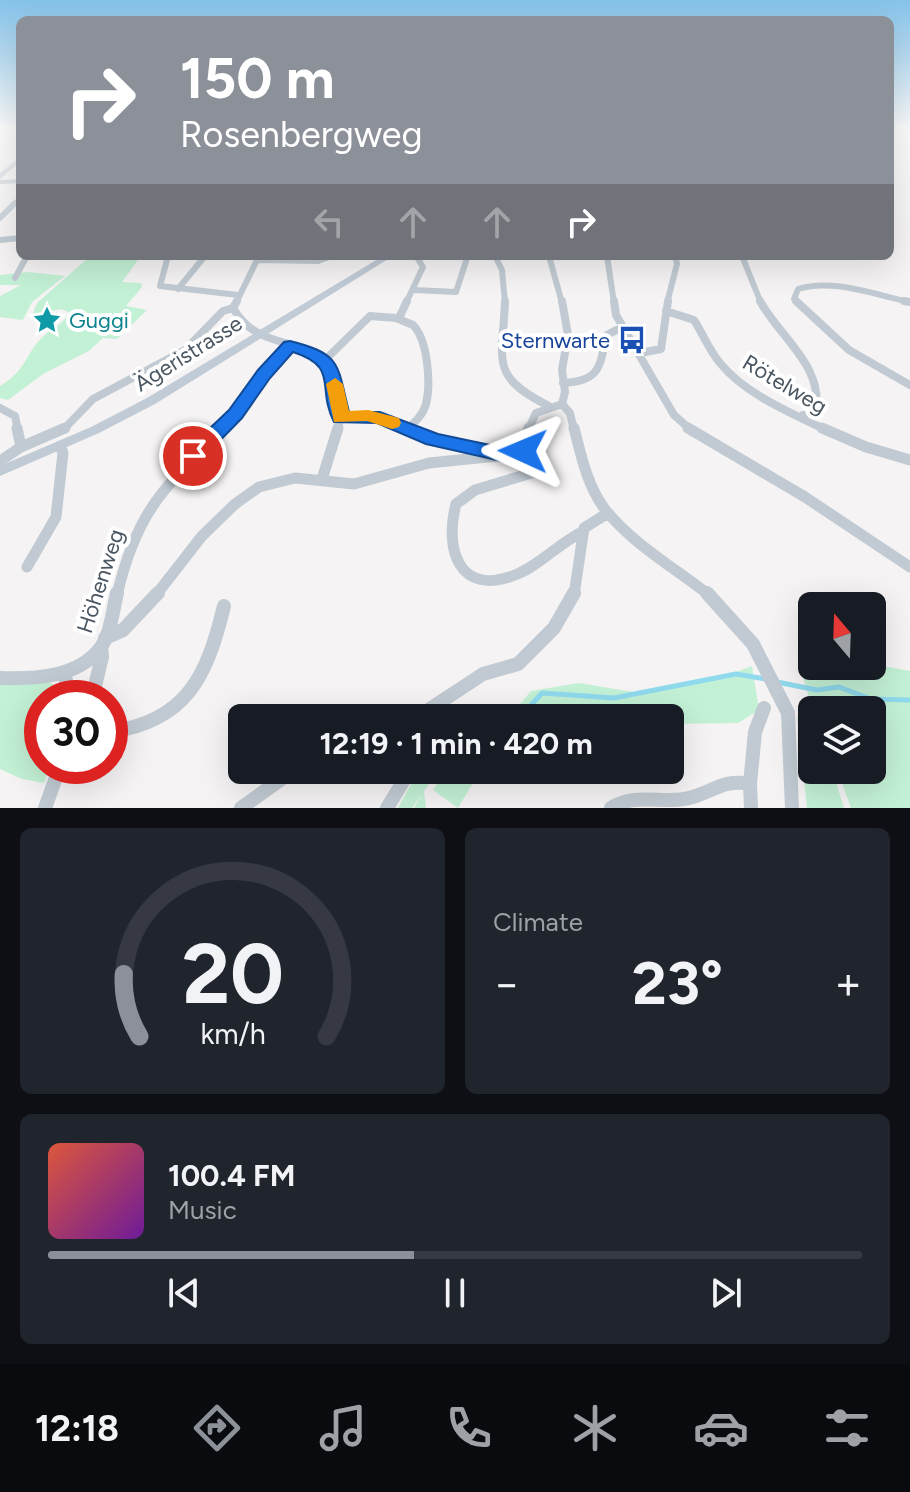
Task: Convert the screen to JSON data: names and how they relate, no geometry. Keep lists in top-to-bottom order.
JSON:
{
  "streets": {
    "main road": ["Ägeristrasse"],
    "street": ["Rötelweg", "Höhenweg"]
  },
  "places": {
    "place": ["Guggi"],
    "bus stop": ["Sternwarte"]
  },
  "north": "top",
  "page": {
    "turn": ["150 m", "Rosenbergweg"],
    "limit": "30",
    "trip": "12:19 · 1 min · 420 m",
    "tile": "Climate",
    "heat": ["−", "23°", "+"],
    "song": ["100.4 FM", "Music"],
    "tabs": "12:18",
    "gauge": ["20", "km/h"]
  }
}
